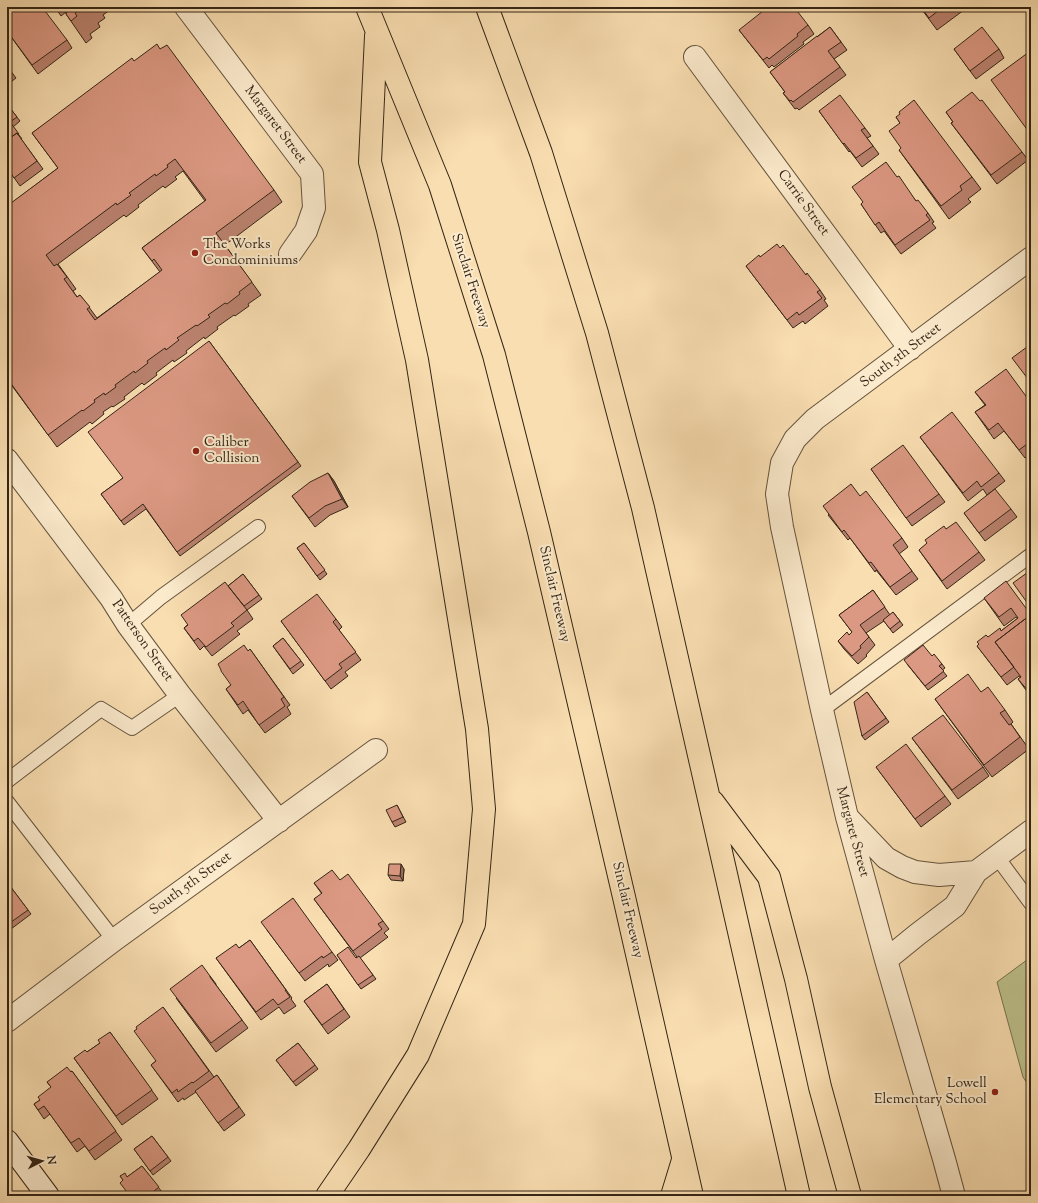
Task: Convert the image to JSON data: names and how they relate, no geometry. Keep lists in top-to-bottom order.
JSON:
{
  "streets": {
    "highway": ["Sinclair Freeway"],
    "street": [
      "Margaret Street",
      "Carrie Street",
      "South 5th Street",
      "Patterson Street"
    ]
  },
  "crossings": [
    ["Margaret Street", "South 5th Street"],
    ["Carrie Street", "South 5th Street"],
    ["South 5th Street", "Patterson Street"]
  ],
  "places": ["The Works Condominiums", "Caliber Collision", "Lowell Elementary School"],
  "north": "right"
}
